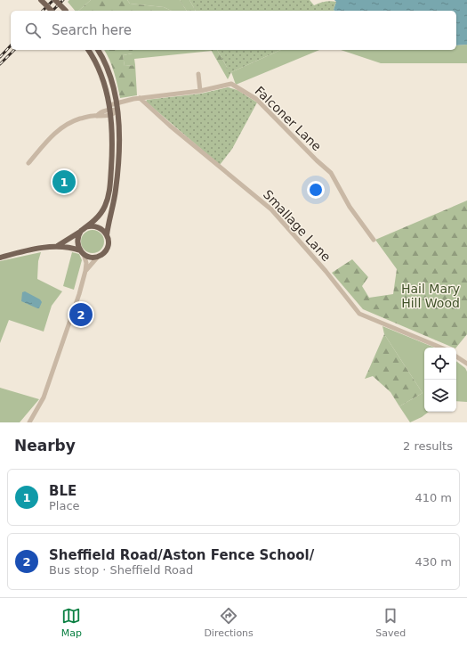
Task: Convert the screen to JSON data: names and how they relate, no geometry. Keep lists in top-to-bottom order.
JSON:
{
  "streets": {
    "street": ["Falconer Lane", "Smallage Lane"]
  },
  "crossings": [
    ["Falconer Lane", "Smallage Lane"]
  ],
  "parks": ["Hail Mary Hill Wood"],
  "page": {
    "search": "Search here",
    "pins": ["1", "2"],
    "heading": ["Nearby", "2 results"],
    "list": [
      {
        "mark": "1",
        "name": "BLE",
        "note": "Place",
        "value": "410 m"
      },
      {
        "mark": "2",
        "name": "Sheffield Road/Aston Fence School/",
        "note": "Bus stop · Sheffield Road",
        "value": "430 m"
      }
    ],
    "nav": ["Map", "Directions", "Saved"]
  }
}
